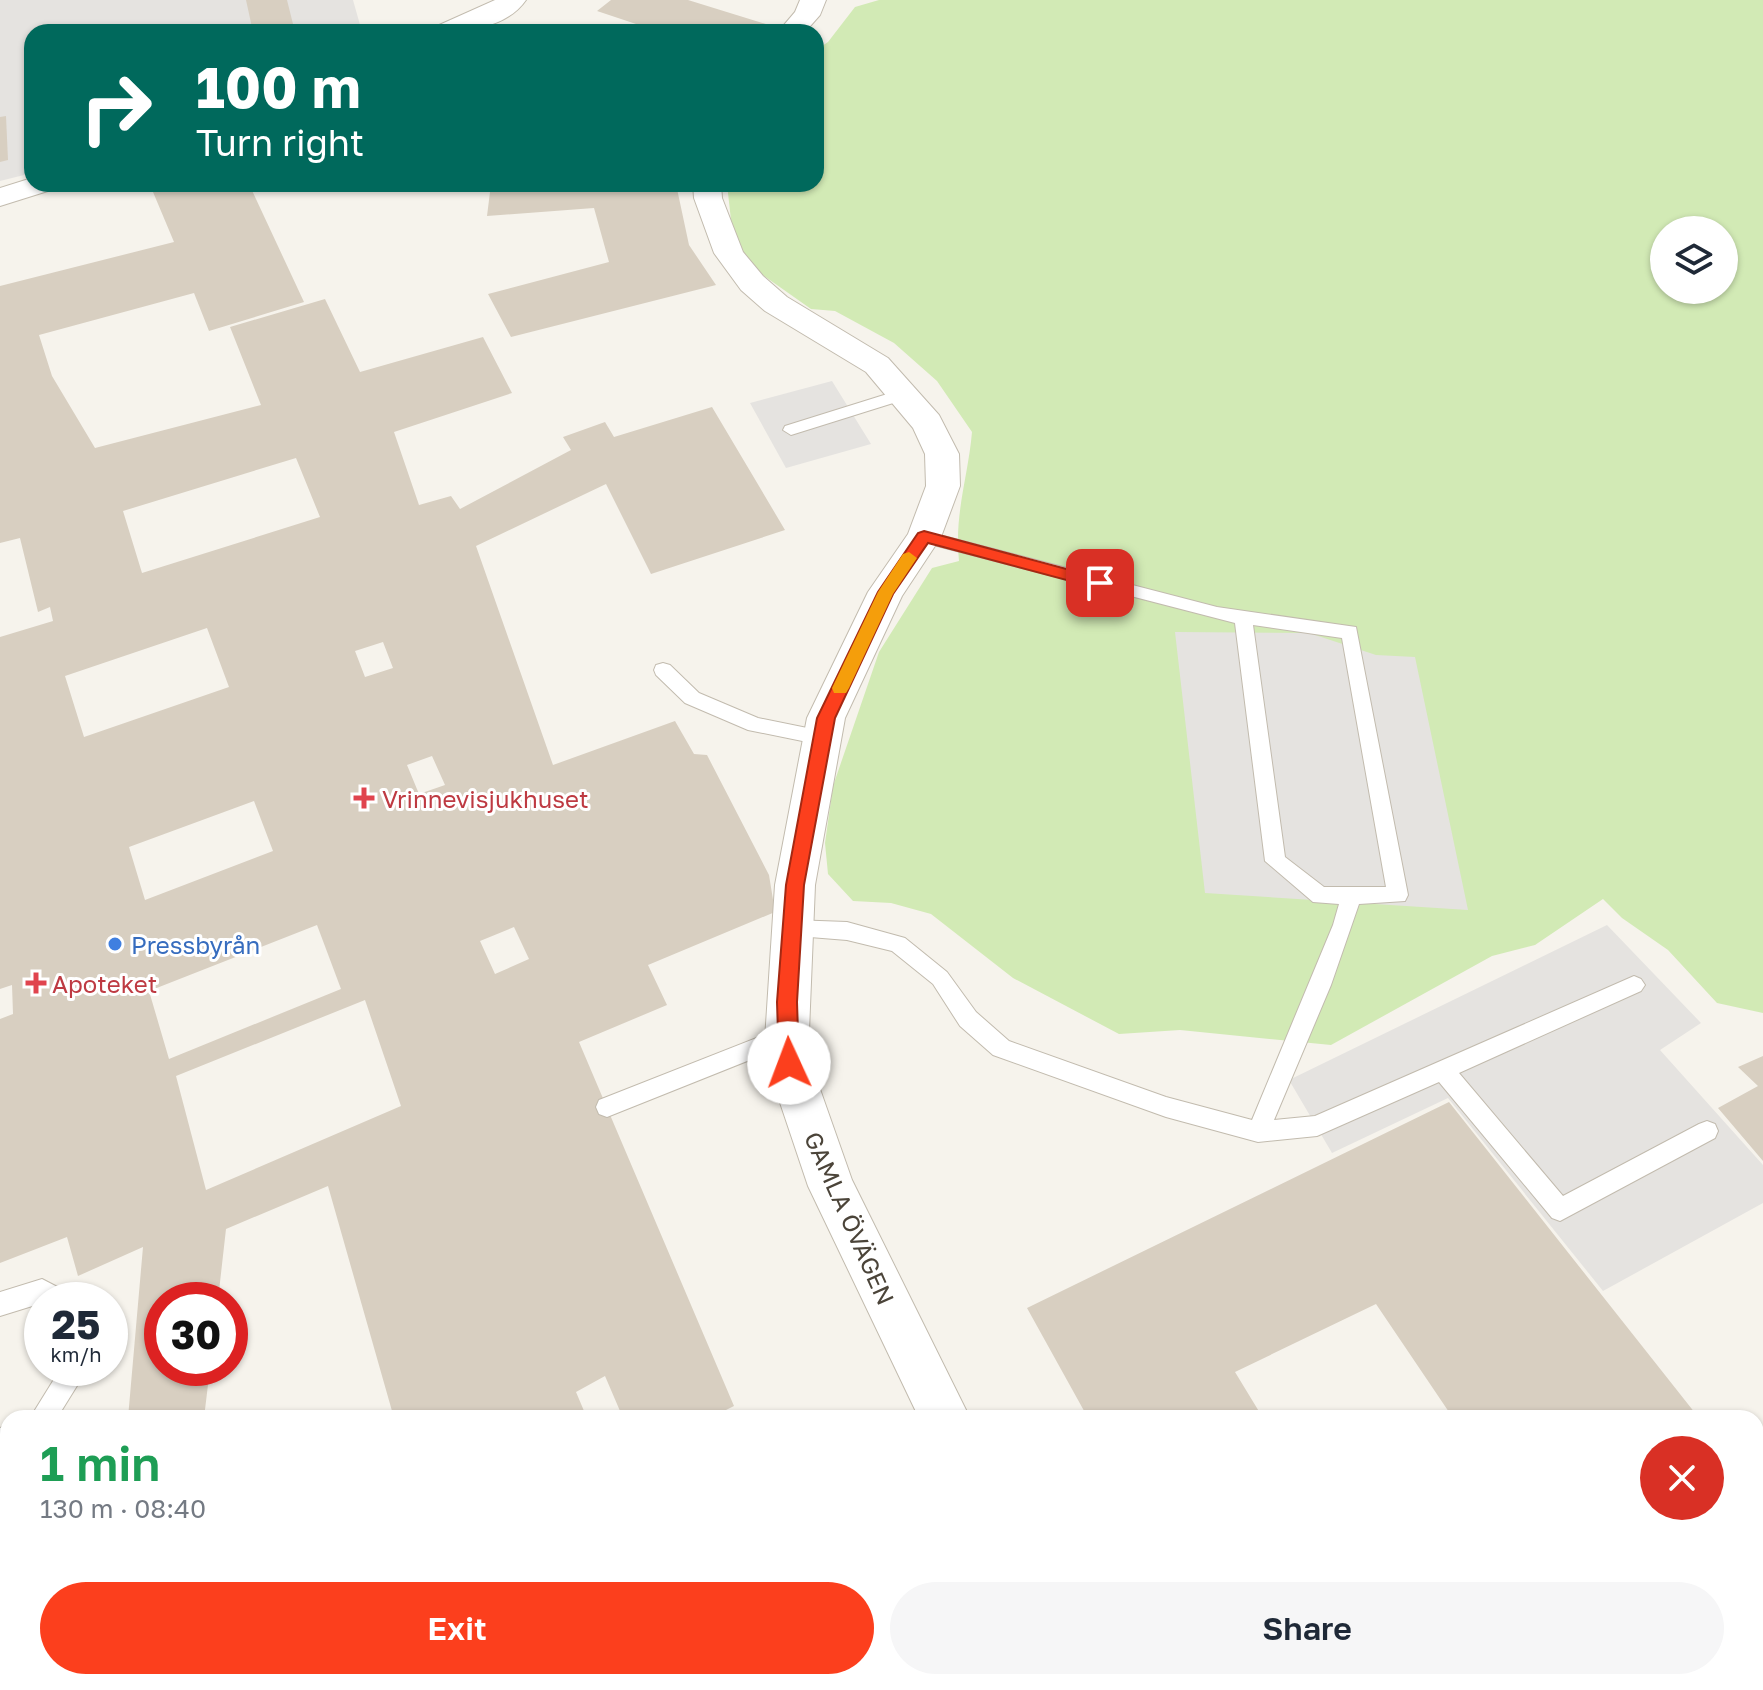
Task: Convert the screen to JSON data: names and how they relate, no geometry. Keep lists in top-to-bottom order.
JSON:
{
  "streets": {
    "street": ["GAMLA ÖVÄGEN"]
  },
  "places": {
    "health": ["Vrinnevisjukhuset", "Apoteket"],
    "other": ["Pressbyrån"]
  },
  "page": {
    "turn": ["100 m", "Turn right"],
    "speed": "25 km/h",
    "limit": "30",
    "heading": ["1 min", "130 m · 08:40"],
    "buttons": ["Exit", "Share"]
  }
}
